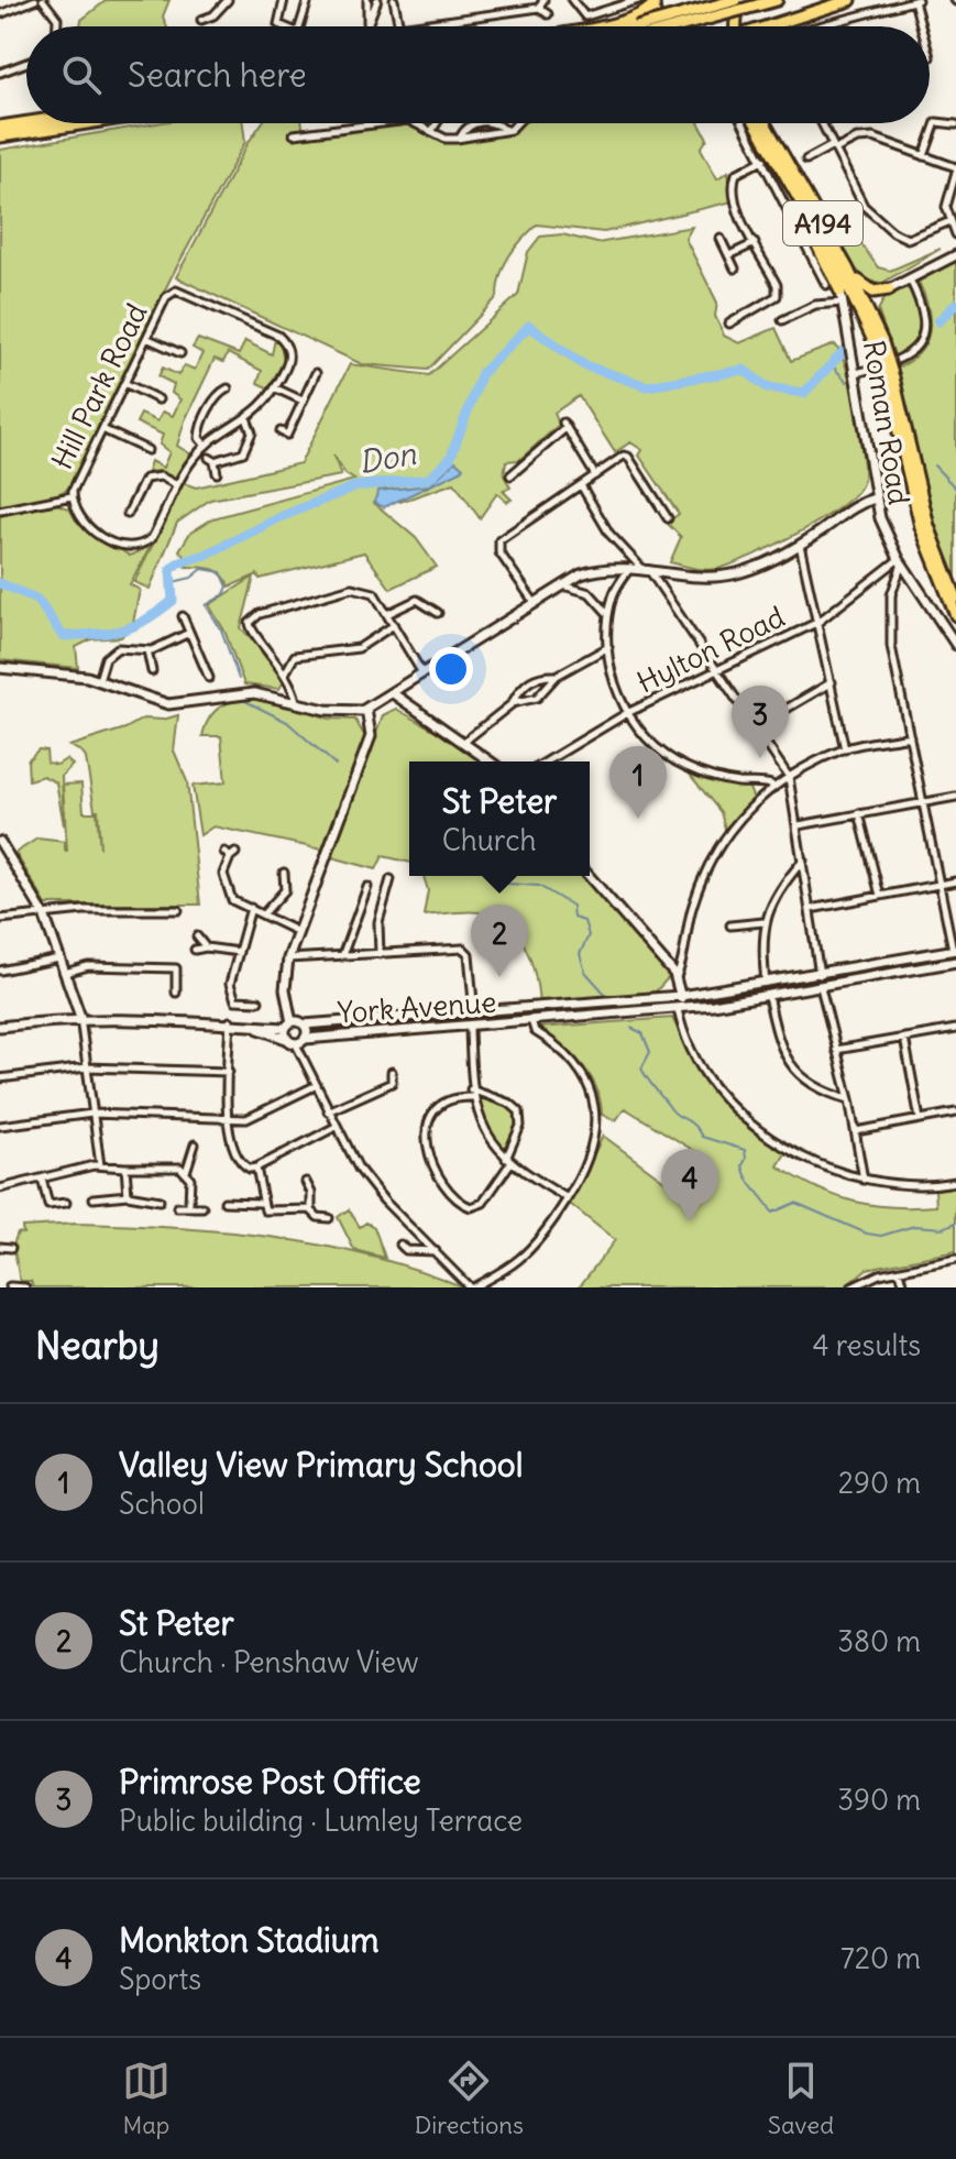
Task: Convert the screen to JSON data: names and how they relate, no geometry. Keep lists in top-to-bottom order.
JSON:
{
  "streets": {
    "highway": ["A194"],
    "main road": ["Roman Road", "York Avenue"],
    "street": ["Hill Park Road", "Hylton Road"]
  },
  "crossings": [
    ["Roman Road", "Hylton Road"]
  ],
  "water": ["Don"],
  "page": {
    "search": "Search here",
    "pins": [
      "3",
      "1",
      "2",
      "4"
    ],
    "popup": ["St Peter", "Church"],
    "heading": ["Nearby", "4 results"],
    "list": [
      {
        "mark": "1",
        "name": "Valley View Primary School",
        "note": "School",
        "value": "290 m"
      },
      {
        "mark": "2",
        "name": "St Peter",
        "note": "Church · Penshaw View",
        "value": "380 m"
      },
      {
        "mark": "3",
        "name": "Primrose Post Office",
        "note": "Public building · Lumley Terrace",
        "value": "390 m"
      },
      {
        "mark": "4",
        "name": "Monkton Stadium",
        "note": "Sports",
        "value": "720 m"
      }
    ],
    "nav": ["Map", "Directions", "Saved"]
  }
}
